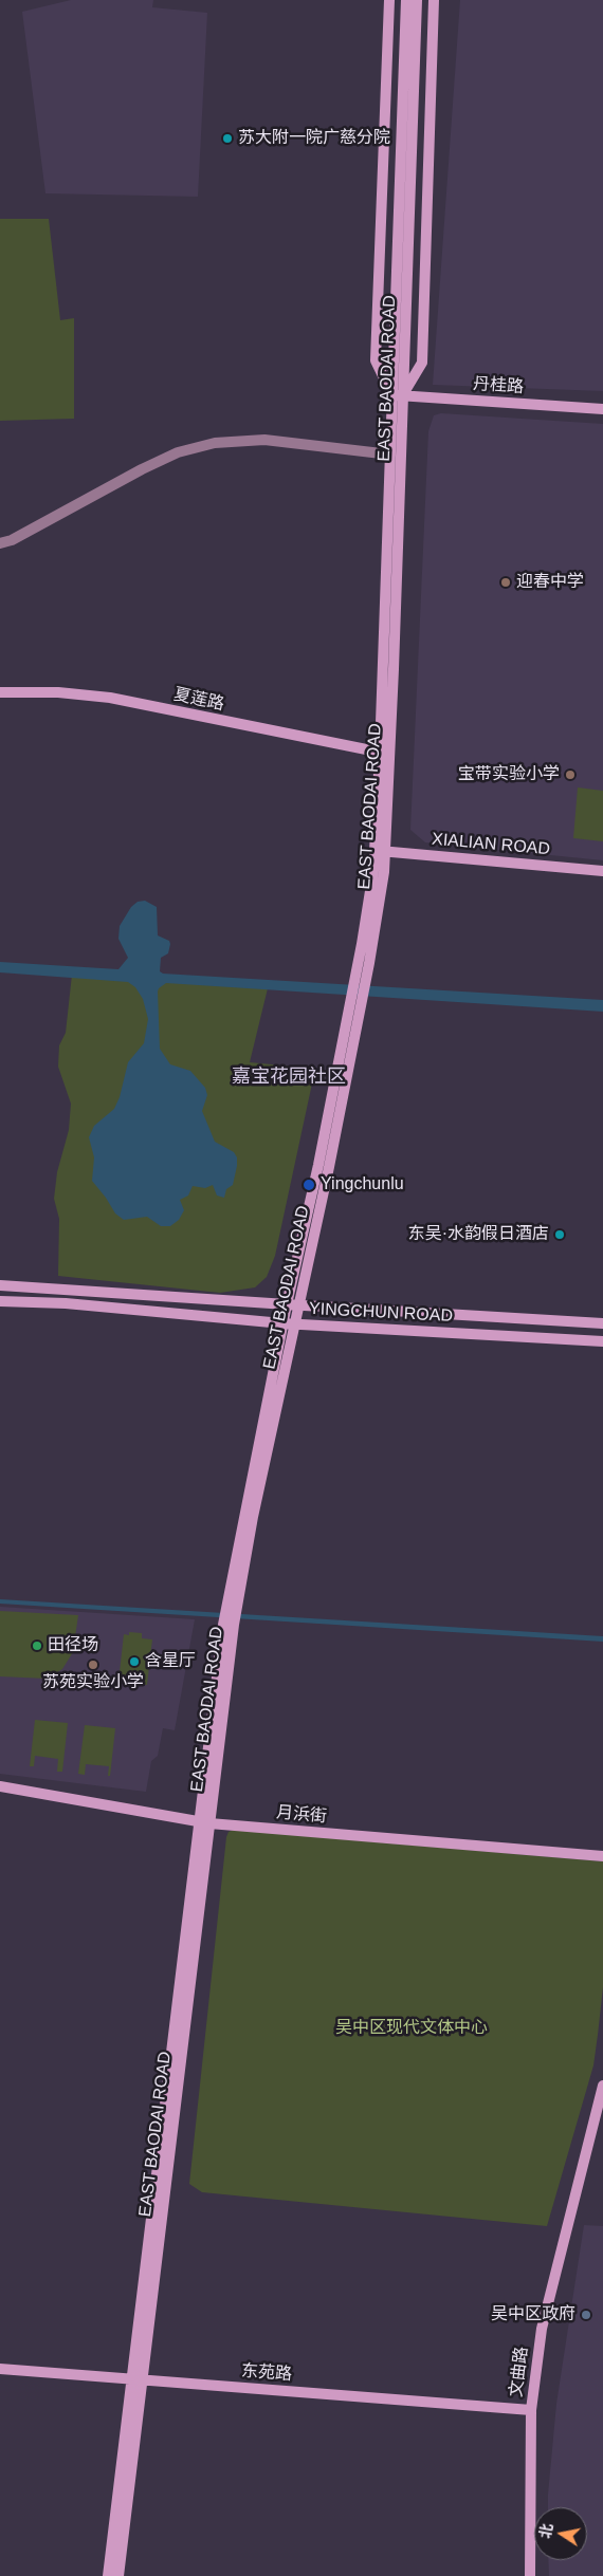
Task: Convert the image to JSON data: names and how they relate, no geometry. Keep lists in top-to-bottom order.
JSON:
{
  "streets": {
    "main road": [
      "EAST BAODAI ROAD",
      "丹桂路",
      "夏莲路",
      "XIALIAN ROAD",
      "YINGCHUN ROAD",
      "月浜街",
      "文曲路",
      "东苑路"
    ]
  },
  "crossings": [
    ["EAST BAODAI ROAD", "丹桂路"],
    ["EAST BAODAI ROAD", "夏莲路"],
    ["EAST BAODAI ROAD", "XIALIAN ROAD"],
    ["EAST BAODAI ROAD", "YINGCHUN ROAD"],
    ["EAST BAODAI ROAD", "月浜街"],
    ["EAST BAODAI ROAD", "东苑路"],
    ["文曲路", "东苑路"]
  ],
  "districts": ["嘉宝花园社区"],
  "parks": ["吴中区现代文体中心"],
  "places": [
    "苏大附一院广慈分院",
    "迎春中学",
    "宝带实验小学",
    "Yingchunlu",
    "东吴·水韵假日酒店",
    "田径场",
    "含星厅",
    "苏苑实验小学",
    "吴中区政府"
  ],
  "north": "left"
}
